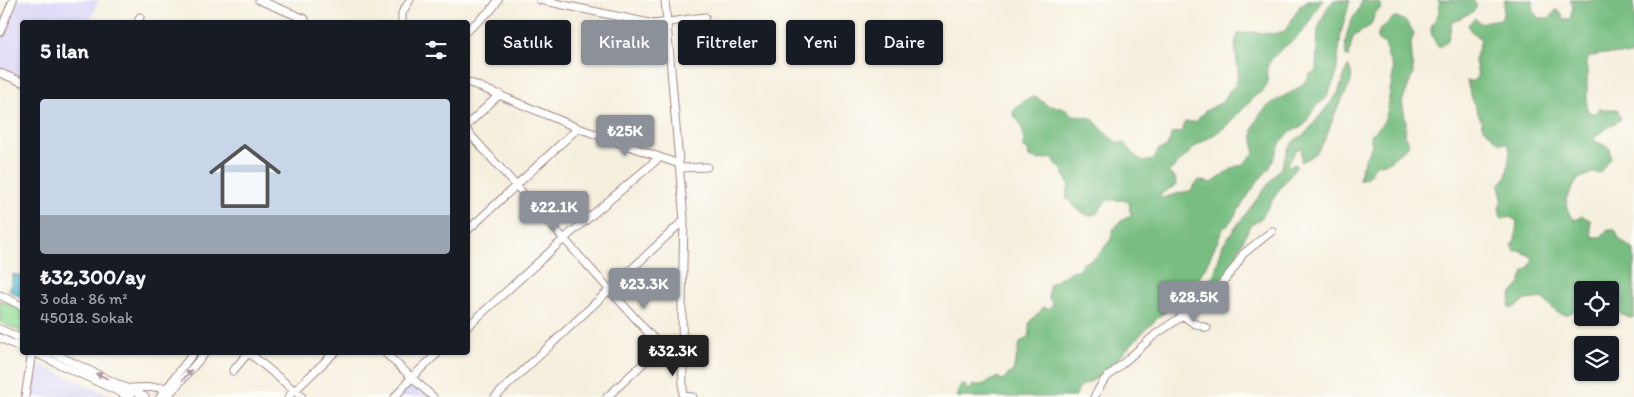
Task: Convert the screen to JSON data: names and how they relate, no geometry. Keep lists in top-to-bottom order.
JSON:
{
  "page": {
    "chip": [
      "Satılık",
      "Kiralık",
      "Filtreler",
      "Yeni",
      "Daire"
    ],
    "heading": "5 ilan",
    "list": [
      {
        "name": "₺32,300/ay",
        "note": "3 oda · 86 m² · 45018. Sokak"
      }
    ],
    "price": [
      "₺25K",
      "₺22.1K",
      "₺23.3K",
      "₺28.5K",
      "₺32.3K"
    ]
  }
}
